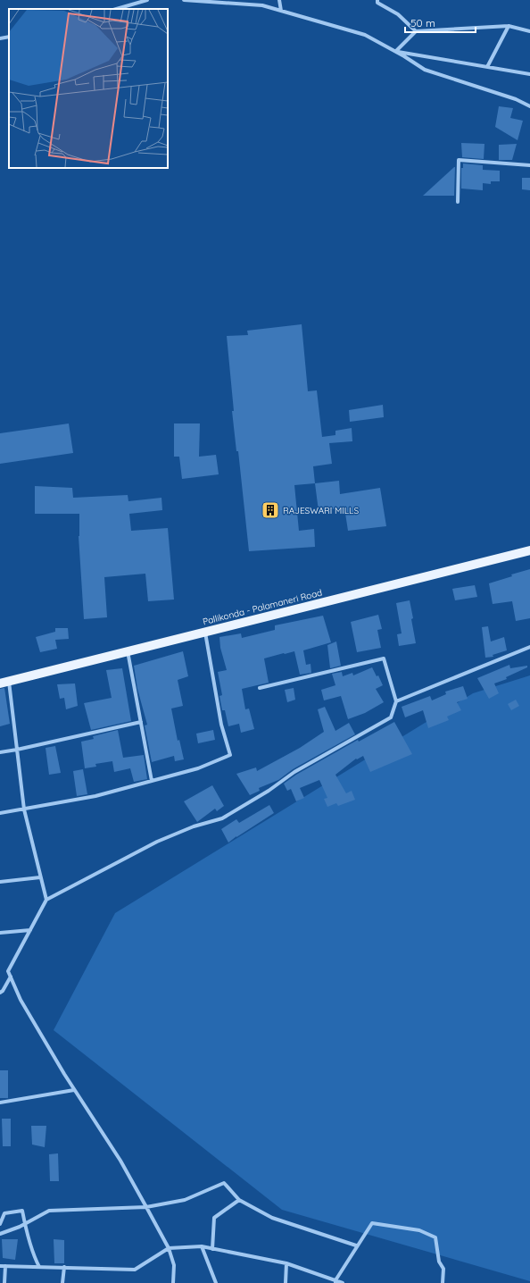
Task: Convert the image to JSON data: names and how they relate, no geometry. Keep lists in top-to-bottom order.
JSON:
{
  "streets": {
    "main road": ["Pallikonda - Palamaneri Road"]
  },
  "places": {
    "building": ["RAJESWARI MILLS"]
  },
  "scale_bar": "50 m"
}
